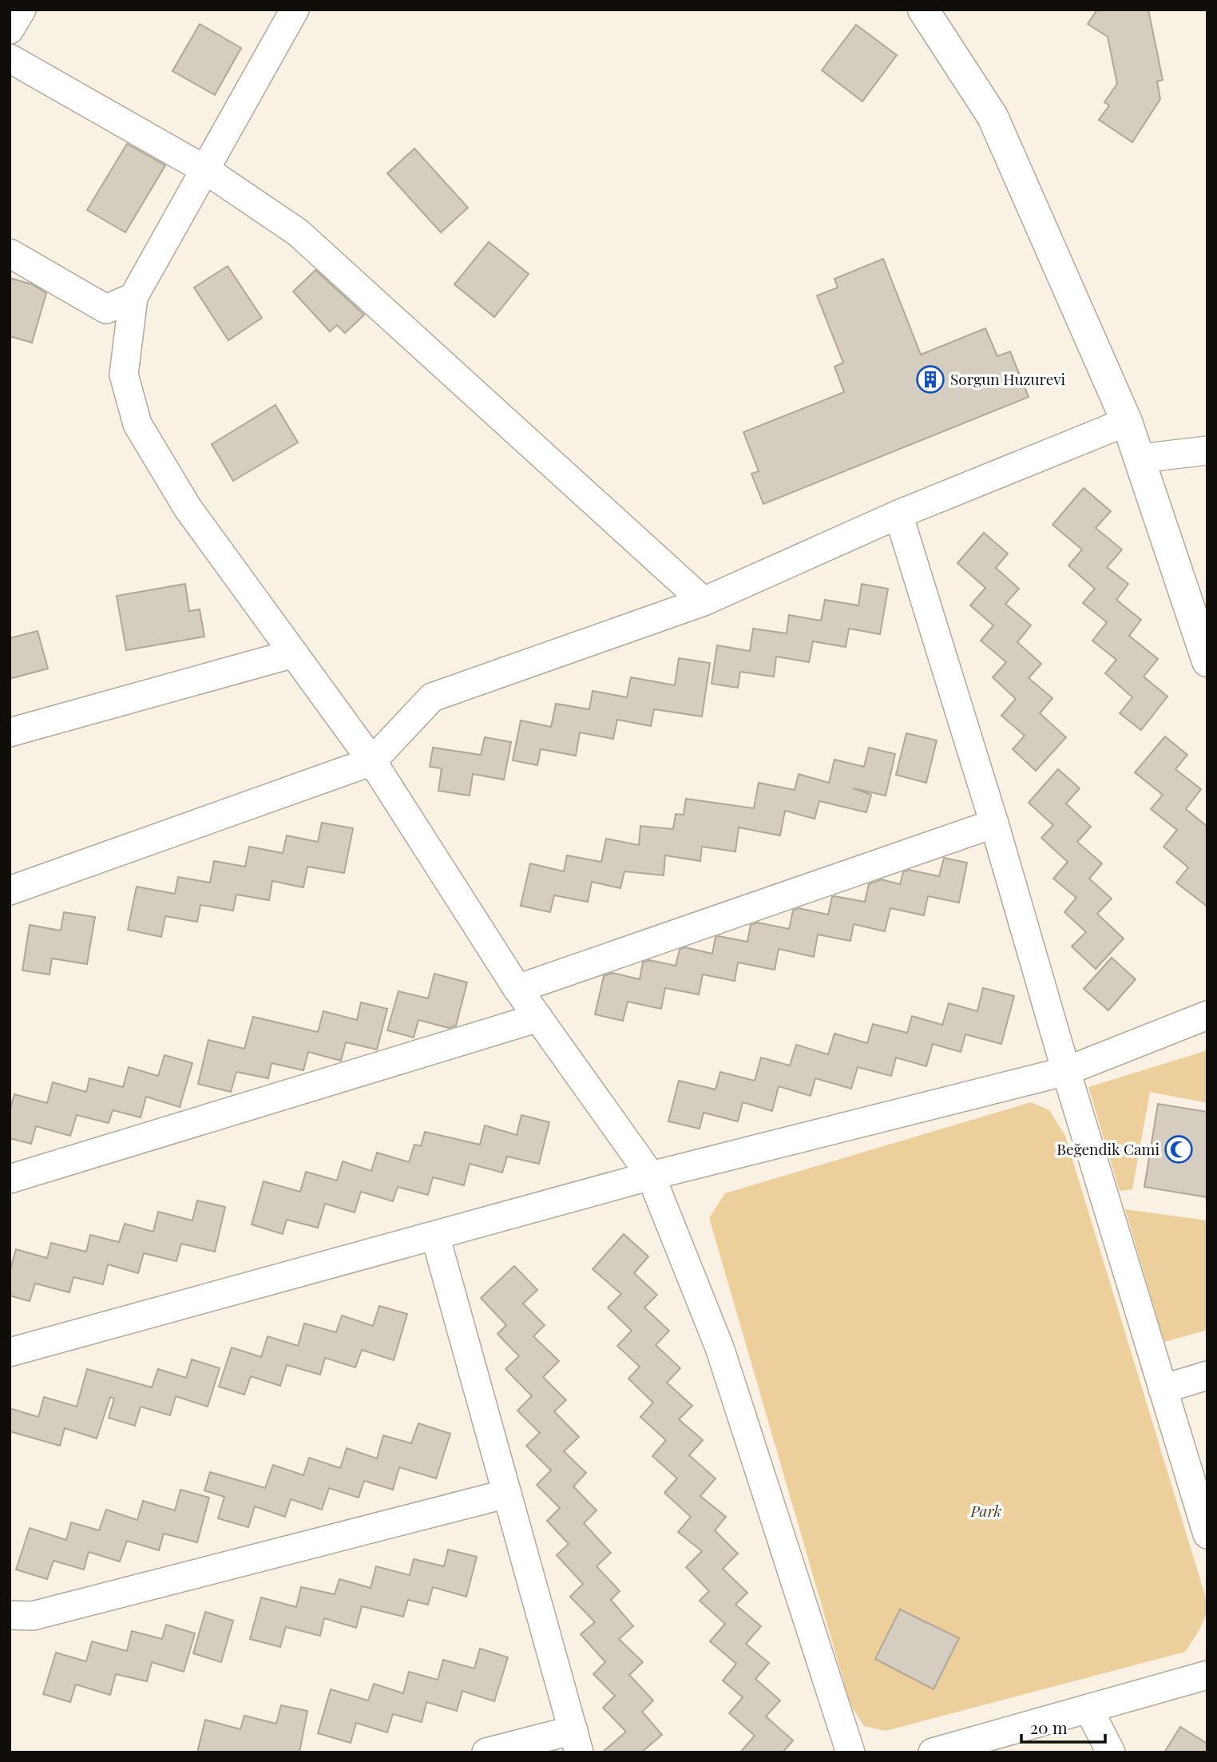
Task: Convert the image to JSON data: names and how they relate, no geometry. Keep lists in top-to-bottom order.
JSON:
{
  "parks": ["Park"],
  "places": {
    "building": ["Sorgun Huzurevi"],
    "mosque": ["Beğendik Cami"]
  },
  "scale_bar": "20 m"
}
